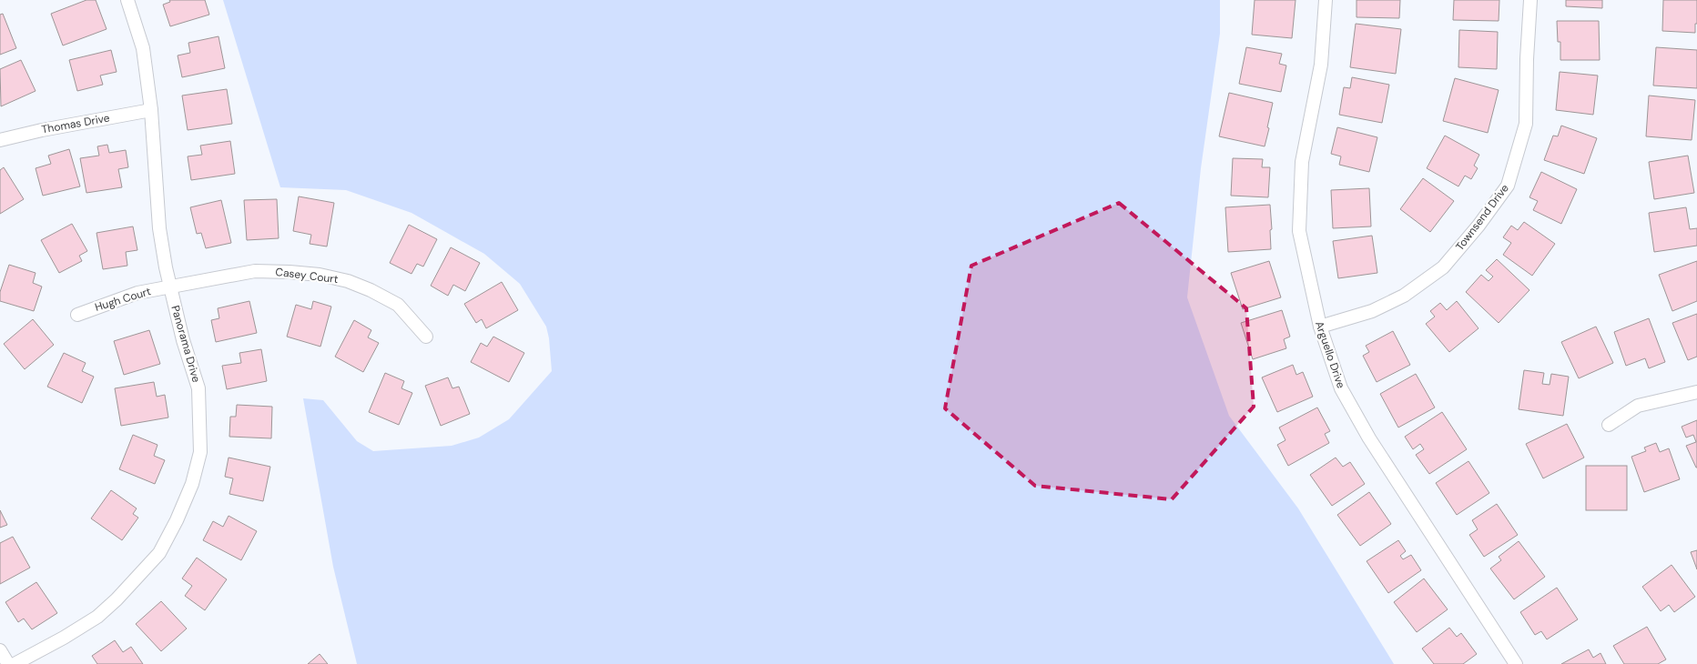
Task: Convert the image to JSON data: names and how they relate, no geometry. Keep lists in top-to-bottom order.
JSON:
{
  "streets": {
    "street": [
      "Thomas Drive",
      "Townsend Drive",
      "Casey Court",
      "Hugh Court",
      "Panorama Drive",
      "Arguello Drive"
    ]
  },
  "crossings": [
    ["Thomas Drive", "Panorama Drive"],
    ["Townsend Drive", "Arguello Drive"],
    ["Casey Court", "Hugh Court"],
    ["Casey Court", "Panorama Drive"],
    ["Hugh Court", "Panorama Drive"]
  ]
}
